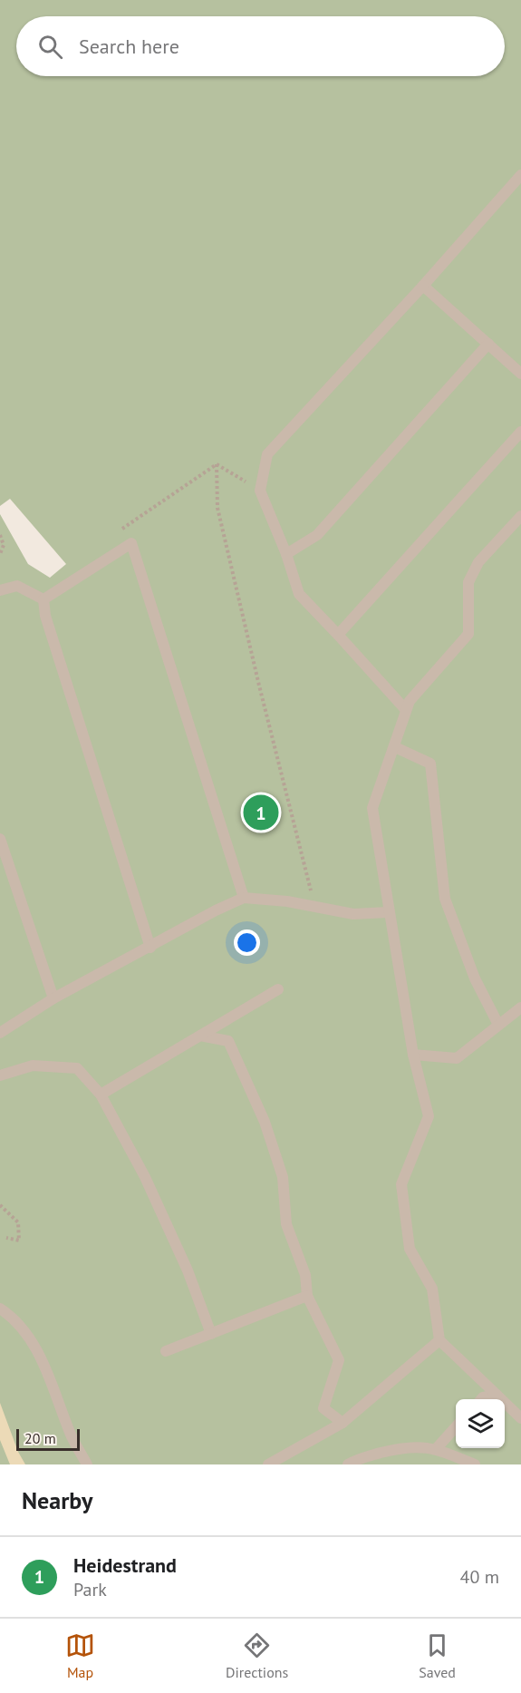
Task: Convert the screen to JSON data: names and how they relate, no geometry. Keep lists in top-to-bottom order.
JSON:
{
  "scale_bar": "20 m",
  "page": {
    "search": "Search here",
    "pins": "1",
    "scale": "20 m",
    "heading": "Nearby",
    "list": [
      {
        "mark": "1",
        "name": "Heidestrand",
        "note": "Park",
        "value": "40 m"
      }
    ],
    "nav": ["Map", "Directions", "Saved"]
  }
}
